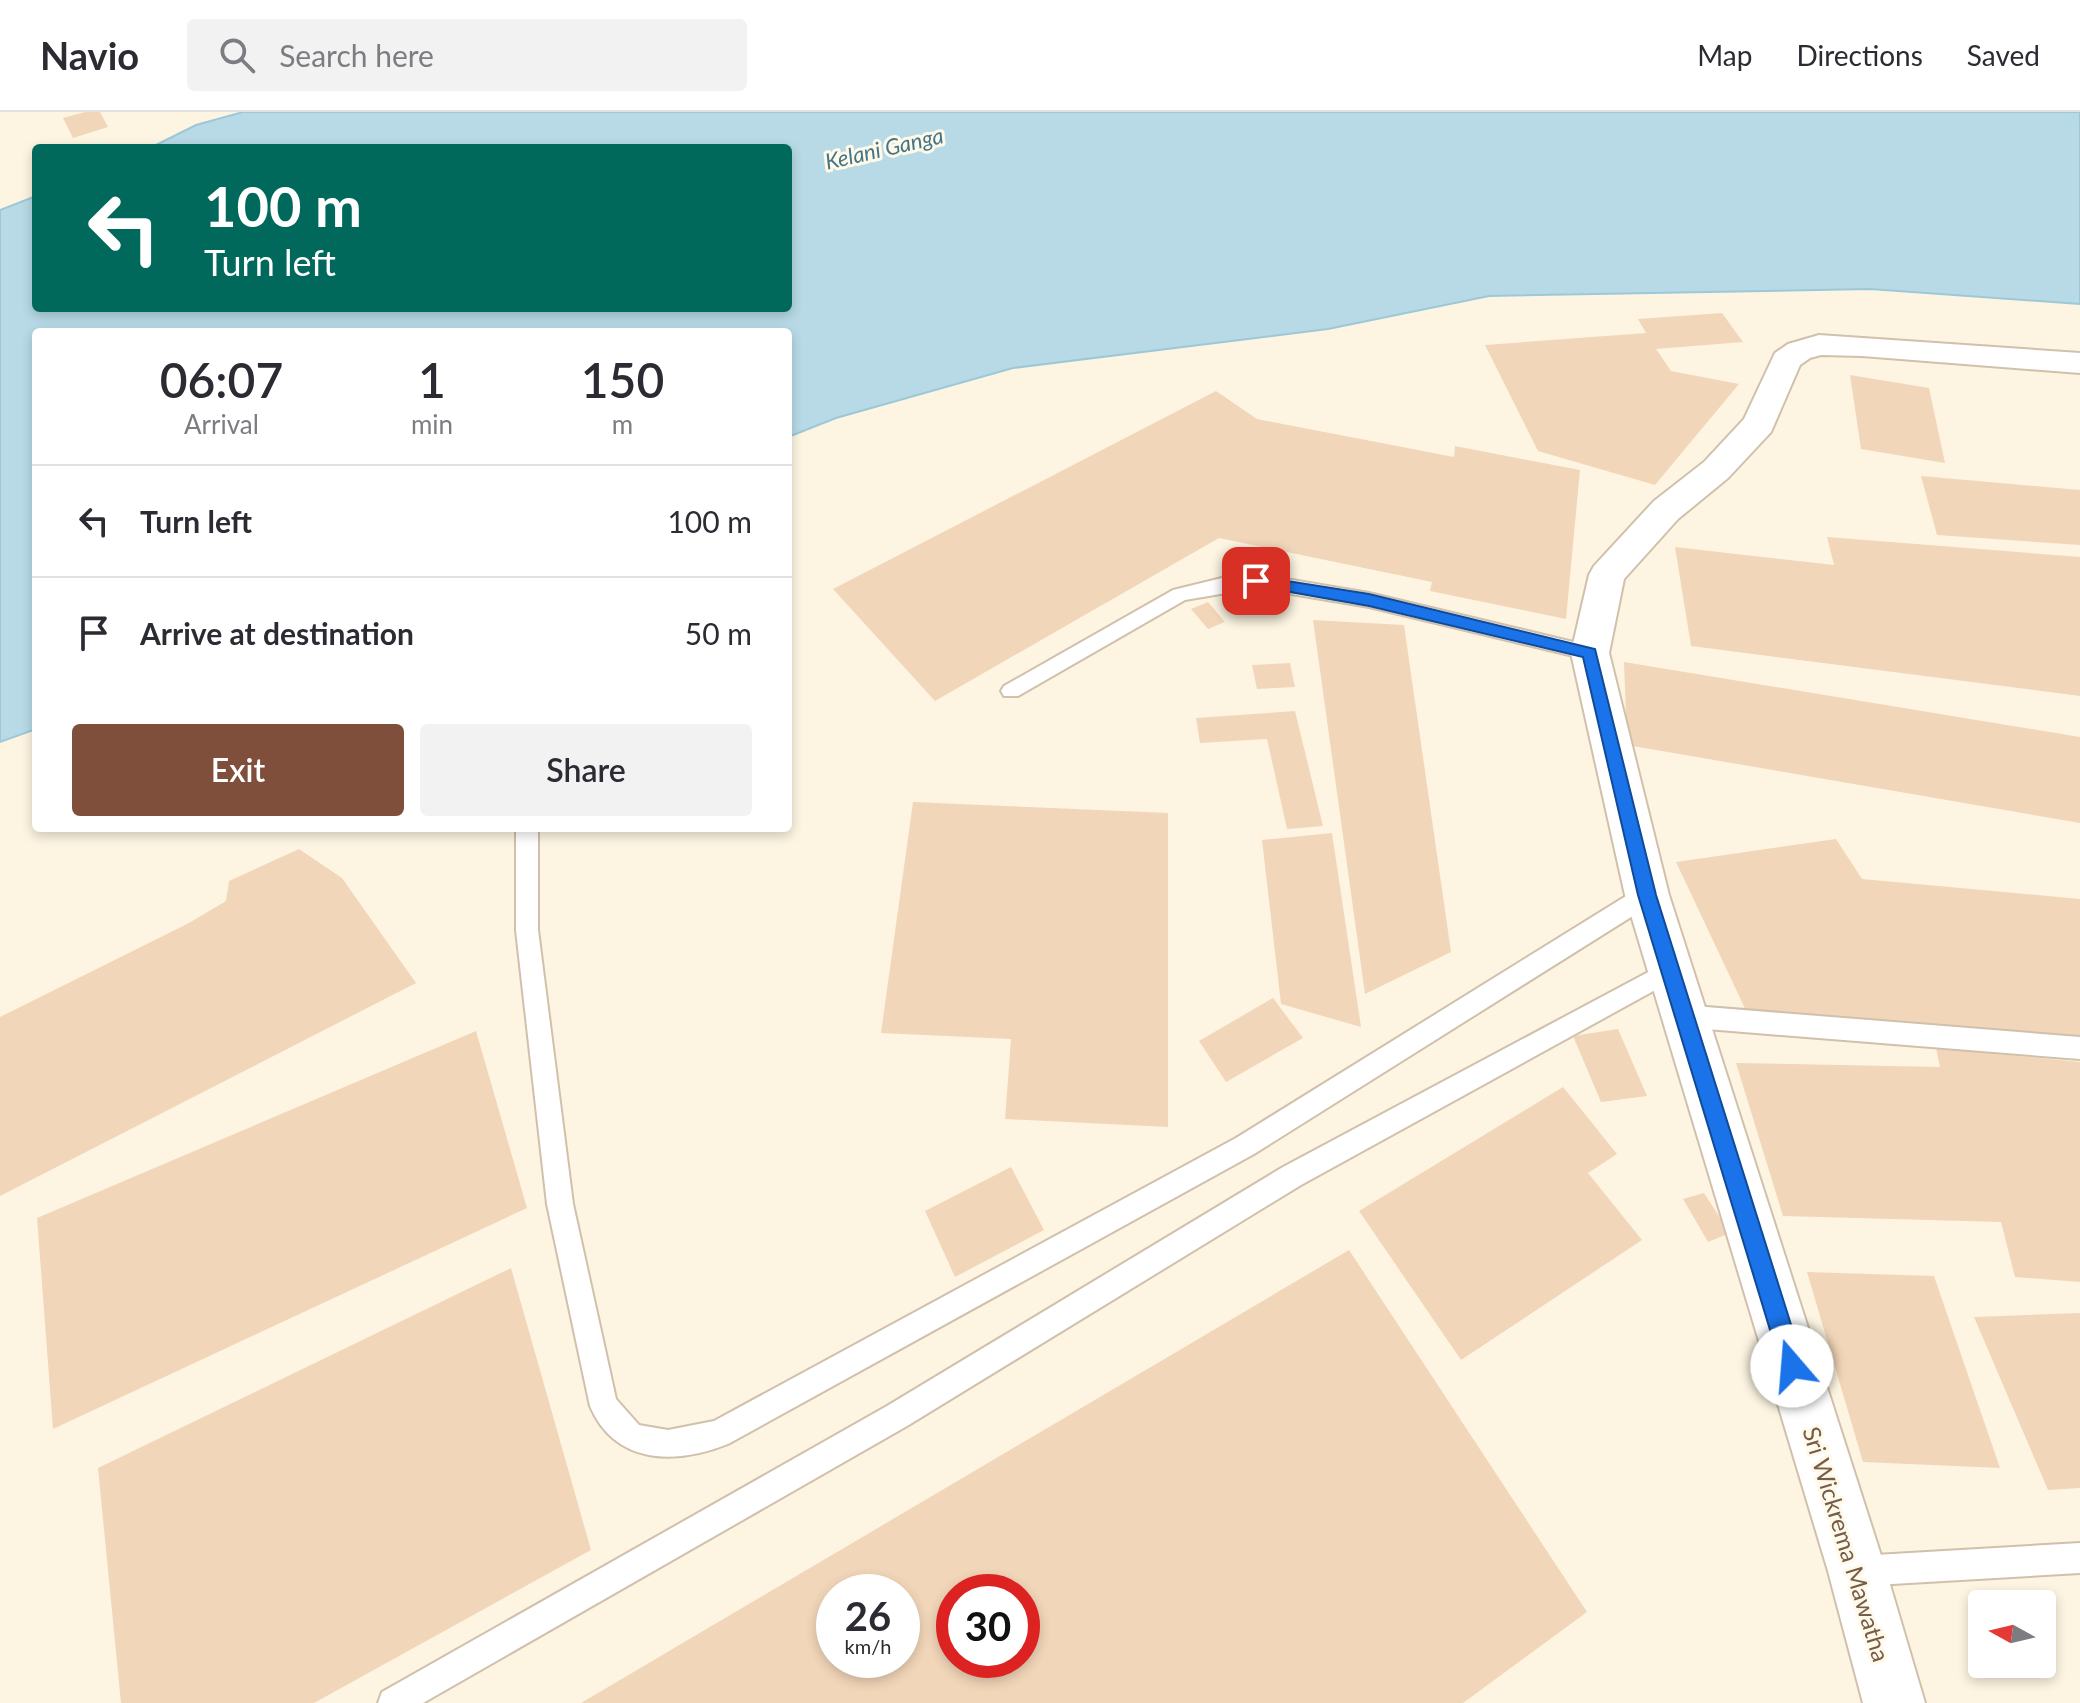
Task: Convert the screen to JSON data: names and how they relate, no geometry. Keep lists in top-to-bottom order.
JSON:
{
  "streets": {
    "street": ["Sri Wickrema Mawatha"]
  },
  "water": ["Kelani Ganga"],
  "north": "left",
  "page": {
    "header": "Navio",
    "search": "Search here",
    "nav": ["Map", "Directions", "Saved"],
    "turn": ["100 m", "Turn left"],
    "eta": [
      "06:07",
      "Arrival",
      "1",
      "min",
      "150",
      "m"
    ],
    "list": [
      {
        "name": "Turn left",
        "value": "100 m"
      },
      {
        "name": "Arrive at destination",
        "value": "50 m"
      }
    ],
    "buttons": ["Exit", "Share"],
    "speed": "26 km/h",
    "limit": "30"
  }
}
